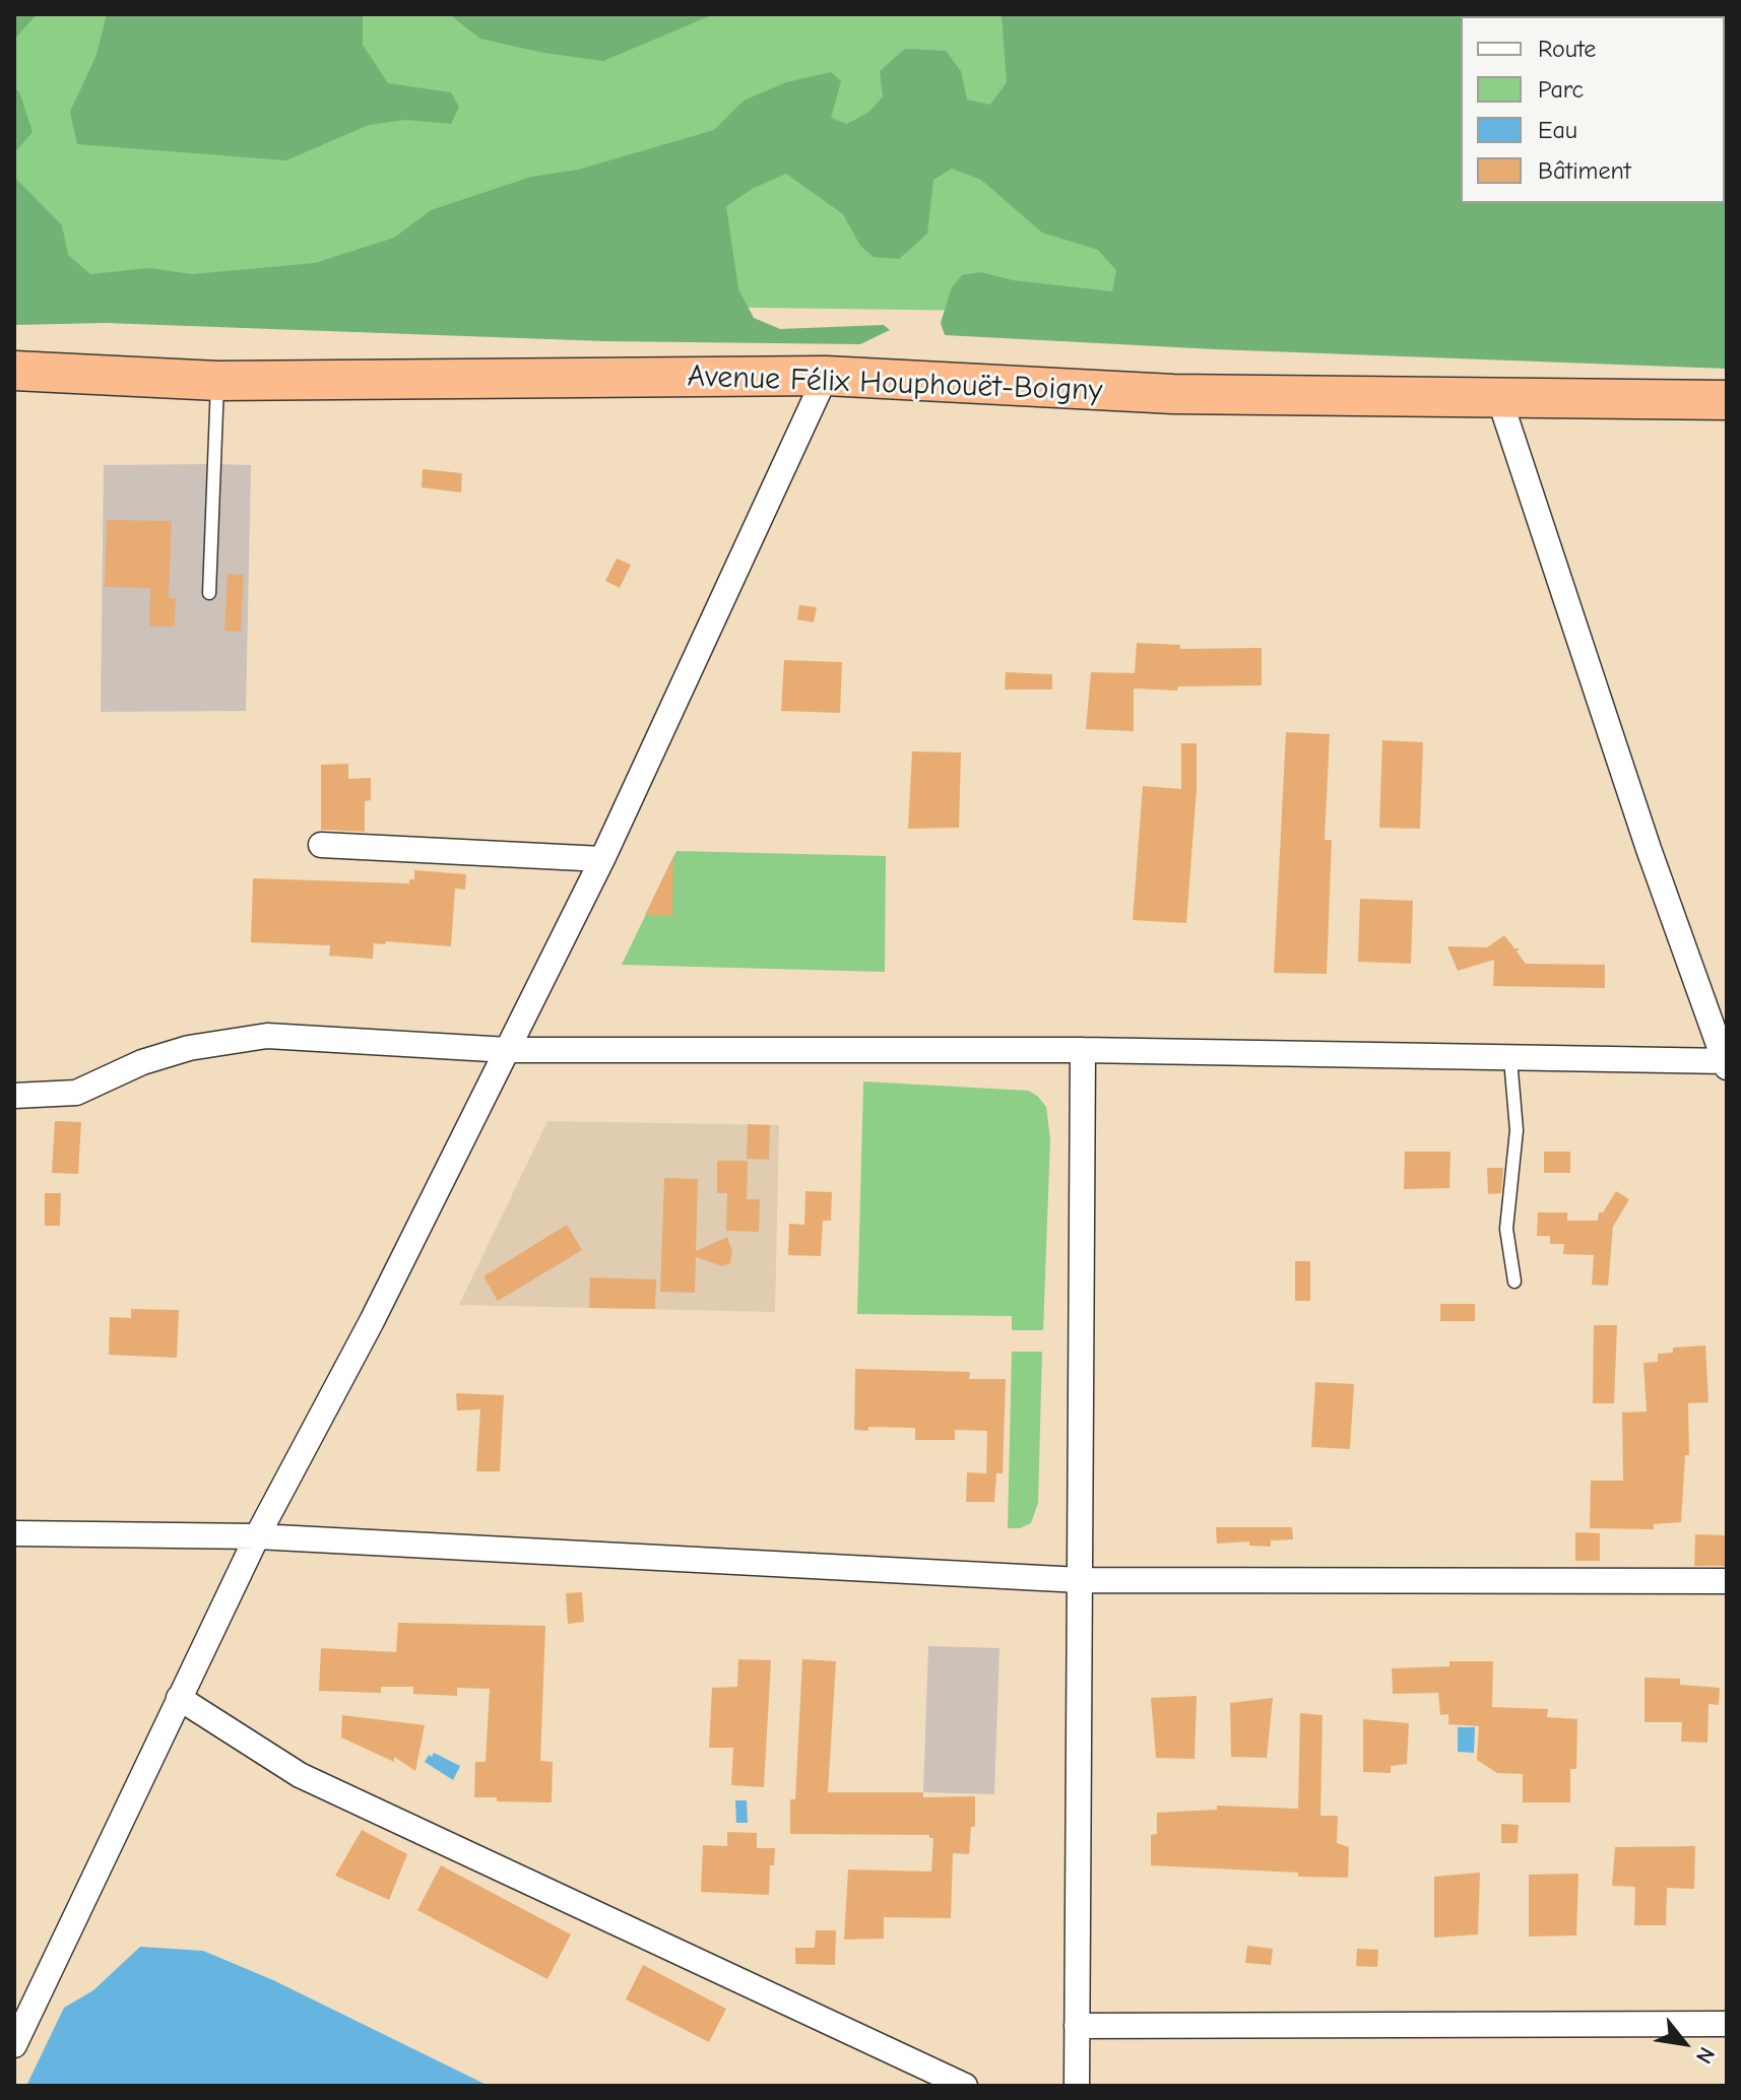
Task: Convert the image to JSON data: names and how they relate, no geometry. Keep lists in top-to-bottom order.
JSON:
{
  "streets": {
    "highway": ["Avenue Félix Houphouët-Boigny"]
  },
  "legend": [
    "Route",
    "Parc",
    "Eau",
    "Bâtiment"
  ],
  "north": "bottom right"
}
